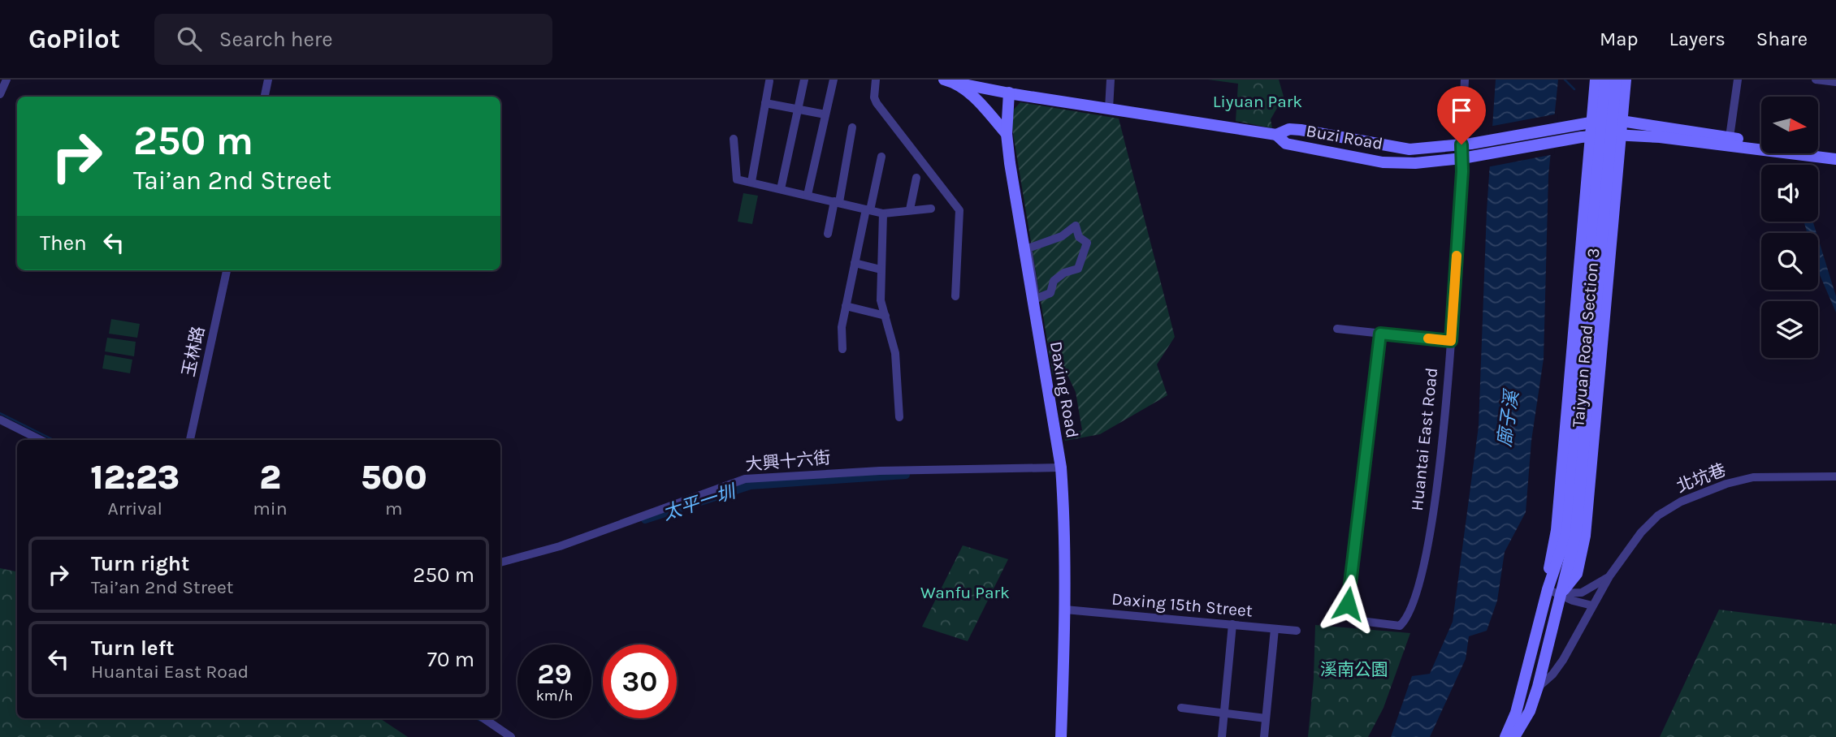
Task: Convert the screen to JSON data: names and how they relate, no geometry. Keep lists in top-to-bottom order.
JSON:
{
  "streets": {
    "main road": ["Buzi Road", "Taiyuan Road Section 3", "Daxing Road"],
    "street": [
      "玉林路",
      "Huantai East Road",
      "大興十六街",
      "北坑巷",
      "Daxing 15th Street"
    ]
  },
  "crossings": [
    ["Buzi Road", "Taiyuan Road Section 3"],
    ["Buzi Road", "Huantai East Road"],
    ["Taiyuan Road Section 3", "北坑巷"],
    ["Daxing Road", "大興十六街"],
    ["Daxing Road", "Daxing 15th Street"]
  ],
  "water": ["廍子溪", "太平一圳"],
  "parks": ["Liyuan Park", "Wanfu Park", "溪南公園"],
  "north": "right",
  "page": {
    "header": "GoPilot",
    "search": "Search here",
    "nav": ["Map", "Layers", "Share"],
    "turn": ["250 m", "Tai’an 2nd Street"],
    "then": "Then",
    "eta": [
      "12:23",
      "Arrival",
      "2",
      "min",
      "500",
      "m"
    ],
    "list": [
      {
        "name": "Turn right",
        "note": "Tai’an 2nd Street",
        "value": "250 m"
      },
      {
        "name": "Turn left",
        "note": "Huantai East Road",
        "value": "70 m"
      }
    ],
    "speed": "29 km/h",
    "limit": "30"
  }
}
